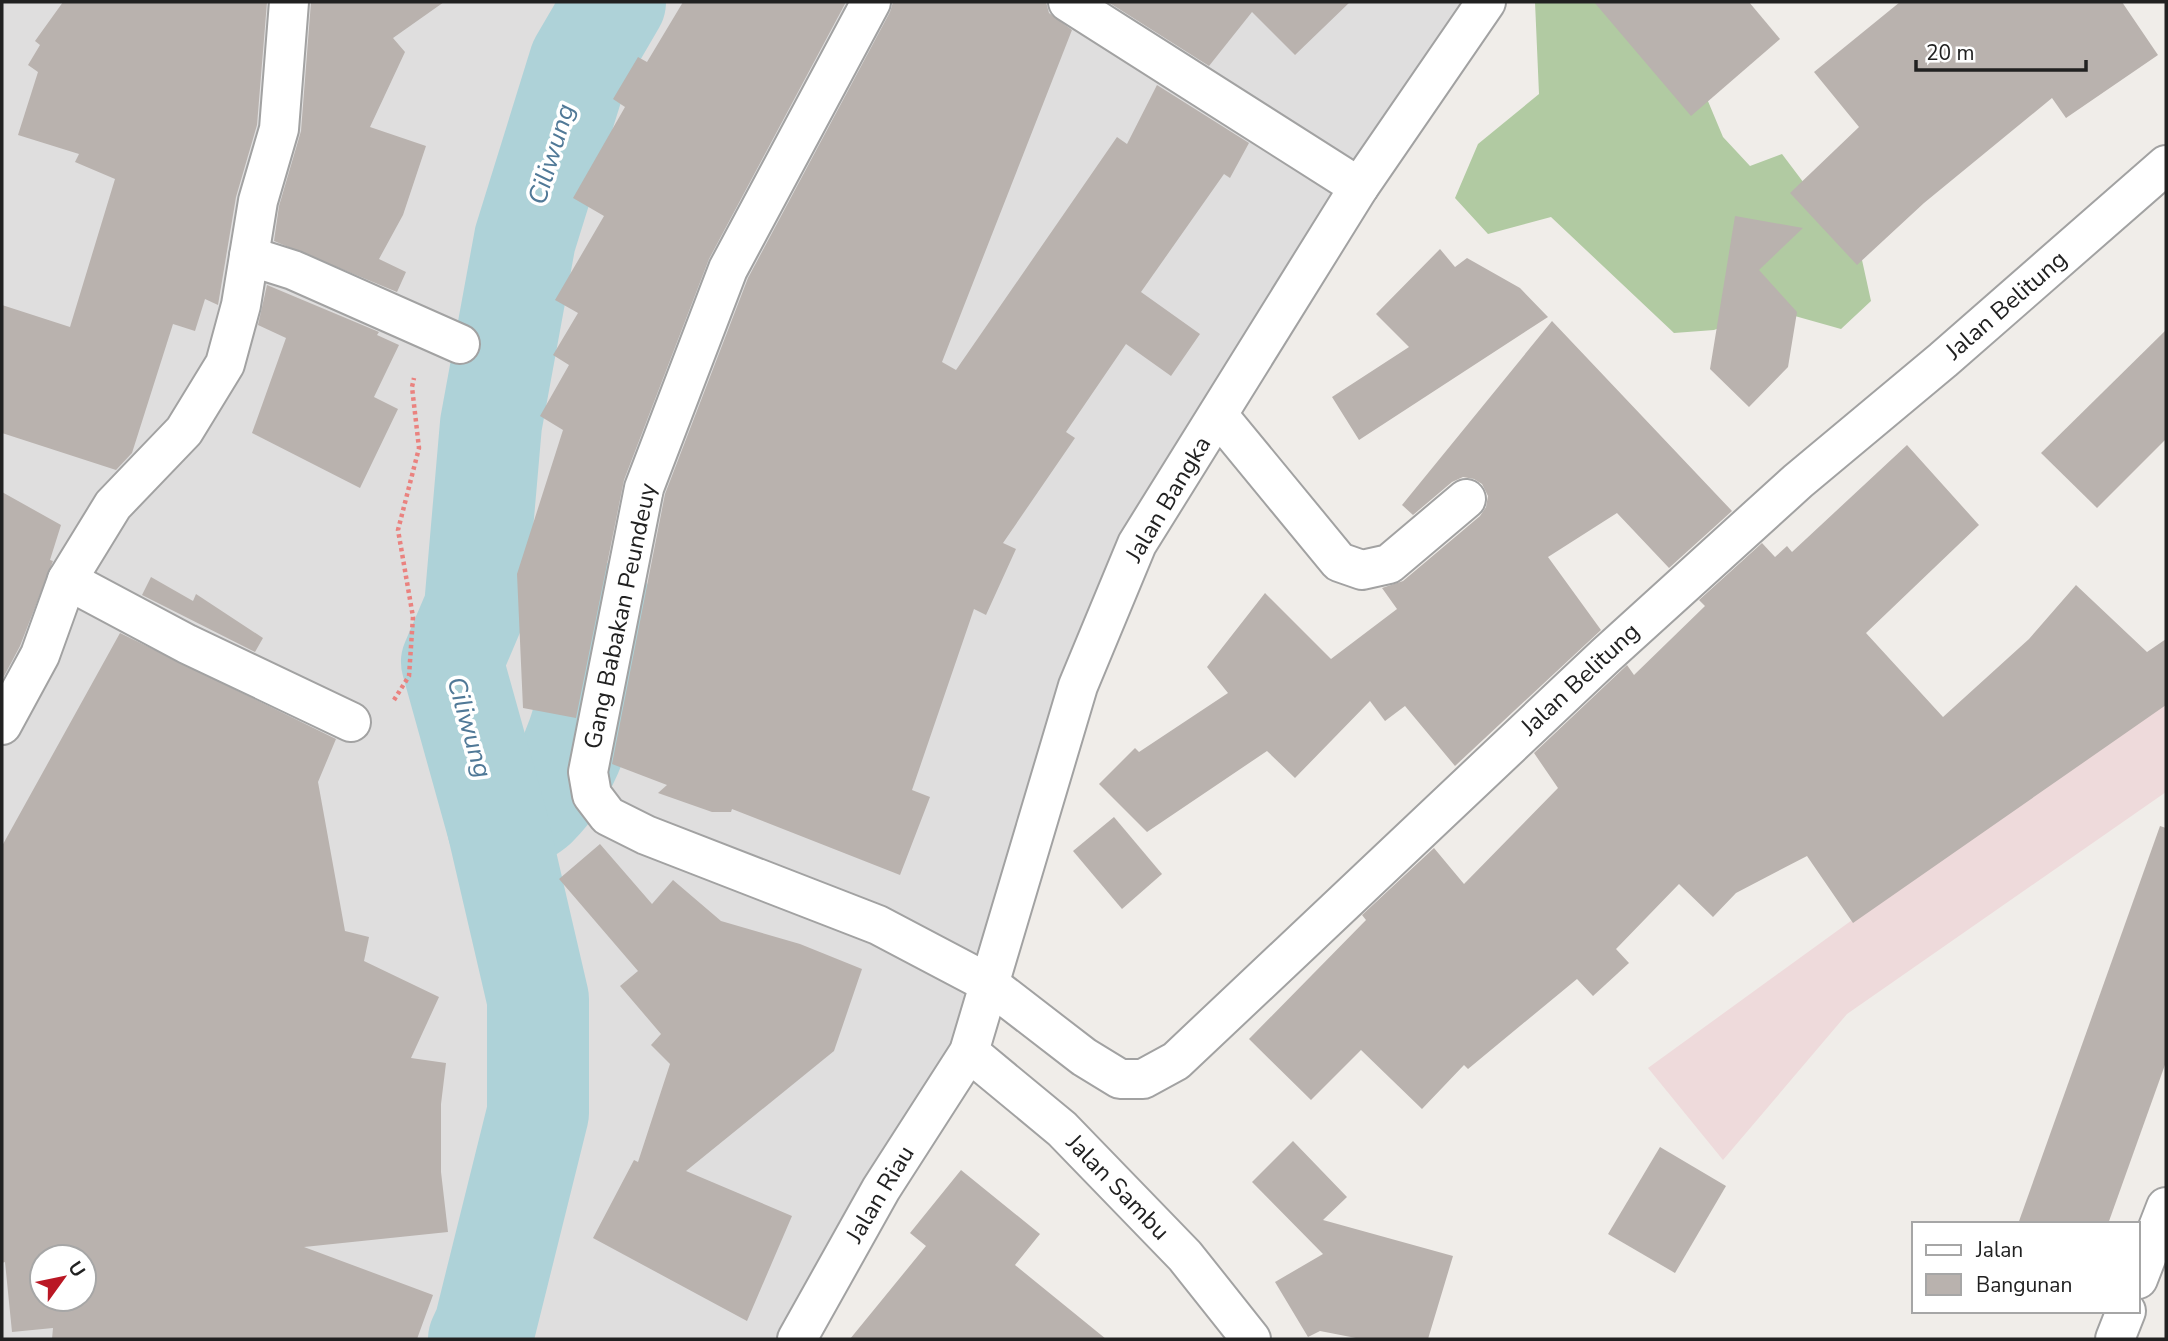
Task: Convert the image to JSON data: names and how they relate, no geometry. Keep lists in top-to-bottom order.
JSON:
{
  "streets": {
    "street": [
      "Jalan Belitung",
      "Jalan Bangka",
      "Gang Babakan Peundeuy",
      "Jalan Sambu",
      "Jalan Riau"
    ]
  },
  "crossings": [
    ["Jalan Belitung", "Jalan Bangka"],
    ["Jalan Belitung", "Gang Babakan Peundeuy"],
    ["Jalan Bangka", "Gang Babakan Peundeuy"],
    ["Jalan Bangka", "Jalan Sambu"],
    ["Jalan Bangka", "Jalan Riau"],
    ["Jalan Sambu", "Jalan Riau"]
  ],
  "water": ["Ciliwung"],
  "legend": ["Jalan", "Bangunan"],
  "scale_bar": "20 m",
  "north": "top right"
}
